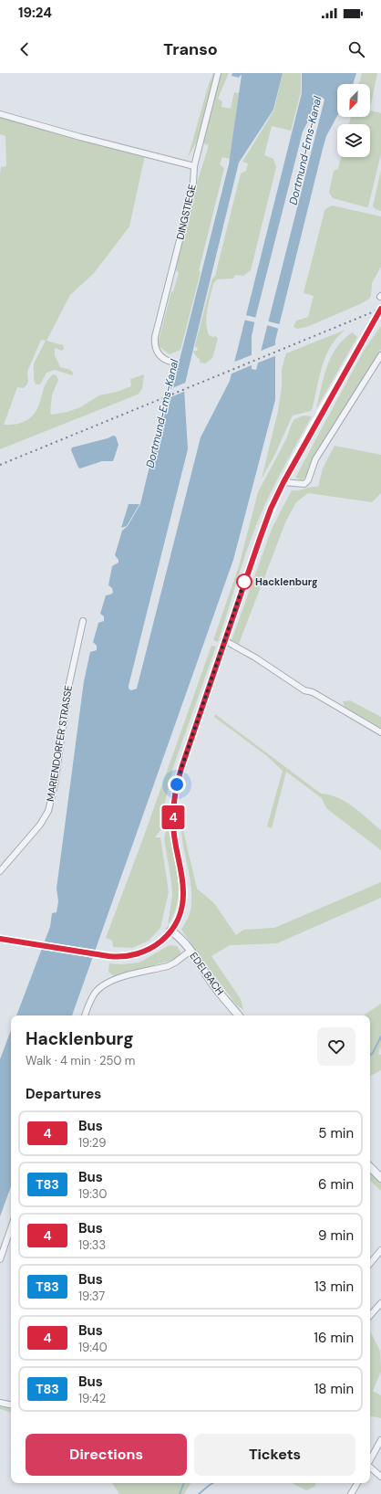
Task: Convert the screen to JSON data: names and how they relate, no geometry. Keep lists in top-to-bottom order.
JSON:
{
  "streets": {
    "street": ["DINGSTIEGE", "MARIENDORFER STRASSE", "EDELBACH"]
  },
  "water": ["Dortmund-Ems-Kanal"],
  "places": ["Hacklenburg"],
  "lines": ["bus line 4"],
  "north": "bottom left",
  "page": {
    "status": "19:24",
    "header": "Transo",
    "on_map": "4",
    "heading": [
      ["Hacklenburg", "Walk · 4 min · 250 m"],
      "Departures"
    ],
    "list": [
      {
        "mark": "4",
        "name": "Bus",
        "note": "19:29",
        "value": "5 min"
      },
      {
        "mark": "T83",
        "name": "Bus",
        "note": "19:30",
        "value": "6 min"
      },
      {
        "mark": "4",
        "name": "Bus",
        "note": "19:33",
        "value": "9 min"
      },
      {
        "mark": "T83",
        "name": "Bus",
        "note": "19:37",
        "value": "13 min"
      },
      {
        "mark": "4",
        "name": "Bus",
        "note": "19:40",
        "value": "16 min"
      },
      {
        "mark": "T83",
        "name": "Bus",
        "note": "19:42",
        "value": "18 min"
      }
    ],
    "buttons": ["Directions", "Tickets"]
  }
}
